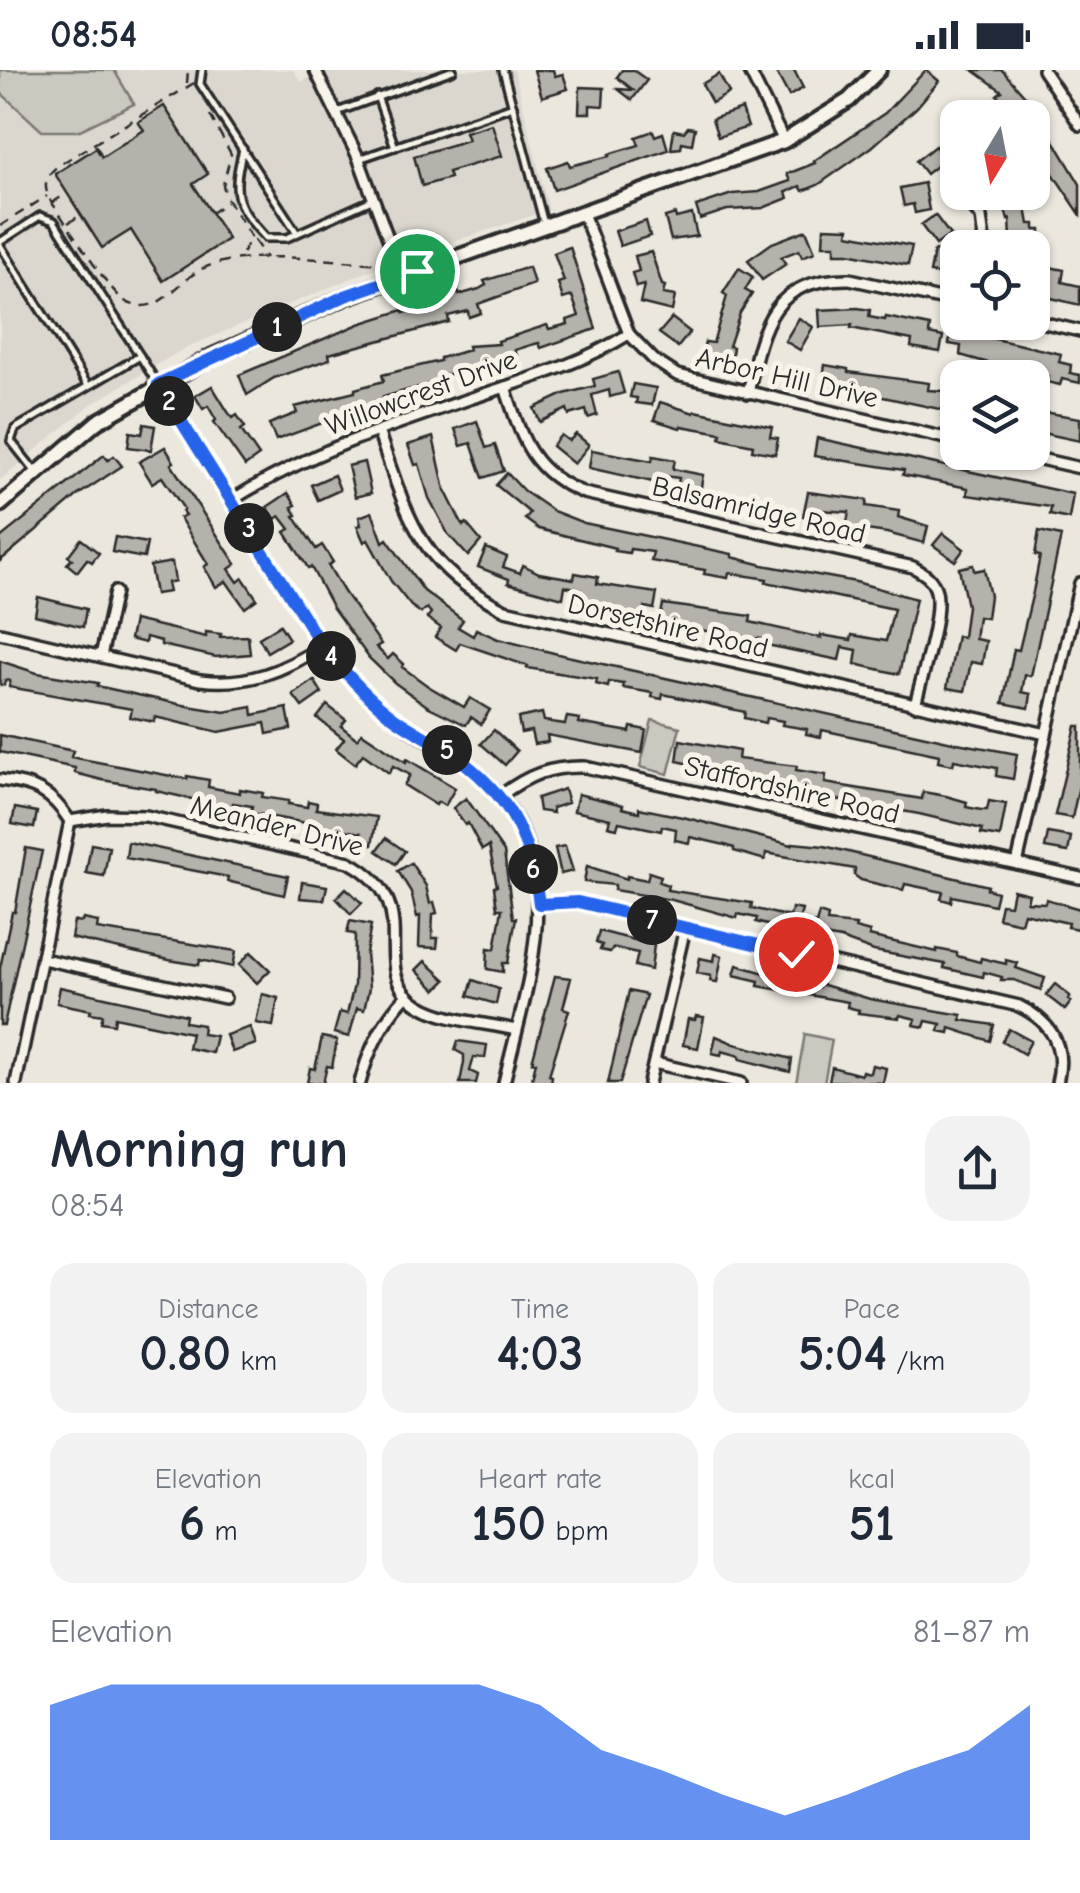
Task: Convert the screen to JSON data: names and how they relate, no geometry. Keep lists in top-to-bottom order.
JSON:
{
  "streets": {
    "street": [
      "Arbor Hill Drive",
      "Willowcrest Drive",
      "Balsamridge Road",
      "Dorsetshire Road",
      "Staffordshire Road",
      "Meander Drive"
    ]
  },
  "crossings": [
    ["Arbor Hill Drive", "Willowcrest Drive"],
    ["Willowcrest Drive", "Balsamridge Road"],
    ["Willowcrest Drive", "Dorsetshire Road"],
    ["Balsamridge Road", "Dorsetshire Road"]
  ],
  "north": "bottom",
  "page": {
    "status": "08:54",
    "pins": [
      "1",
      "2",
      "3",
      "4",
      "5",
      "6",
      "7"
    ],
    "heading": ["Morning run", "08:54"],
    "stats": [
      ["Distance", "0.80 km"],
      ["Time", "4:03"],
      ["Pace", "5:04 /km"],
      ["Elevation", "6 m"],
      ["Heart rate", "150 bpm"],
      ["kcal", "51"]
    ],
    "chart": ["Elevation", "81–87 m"]
  }
}
